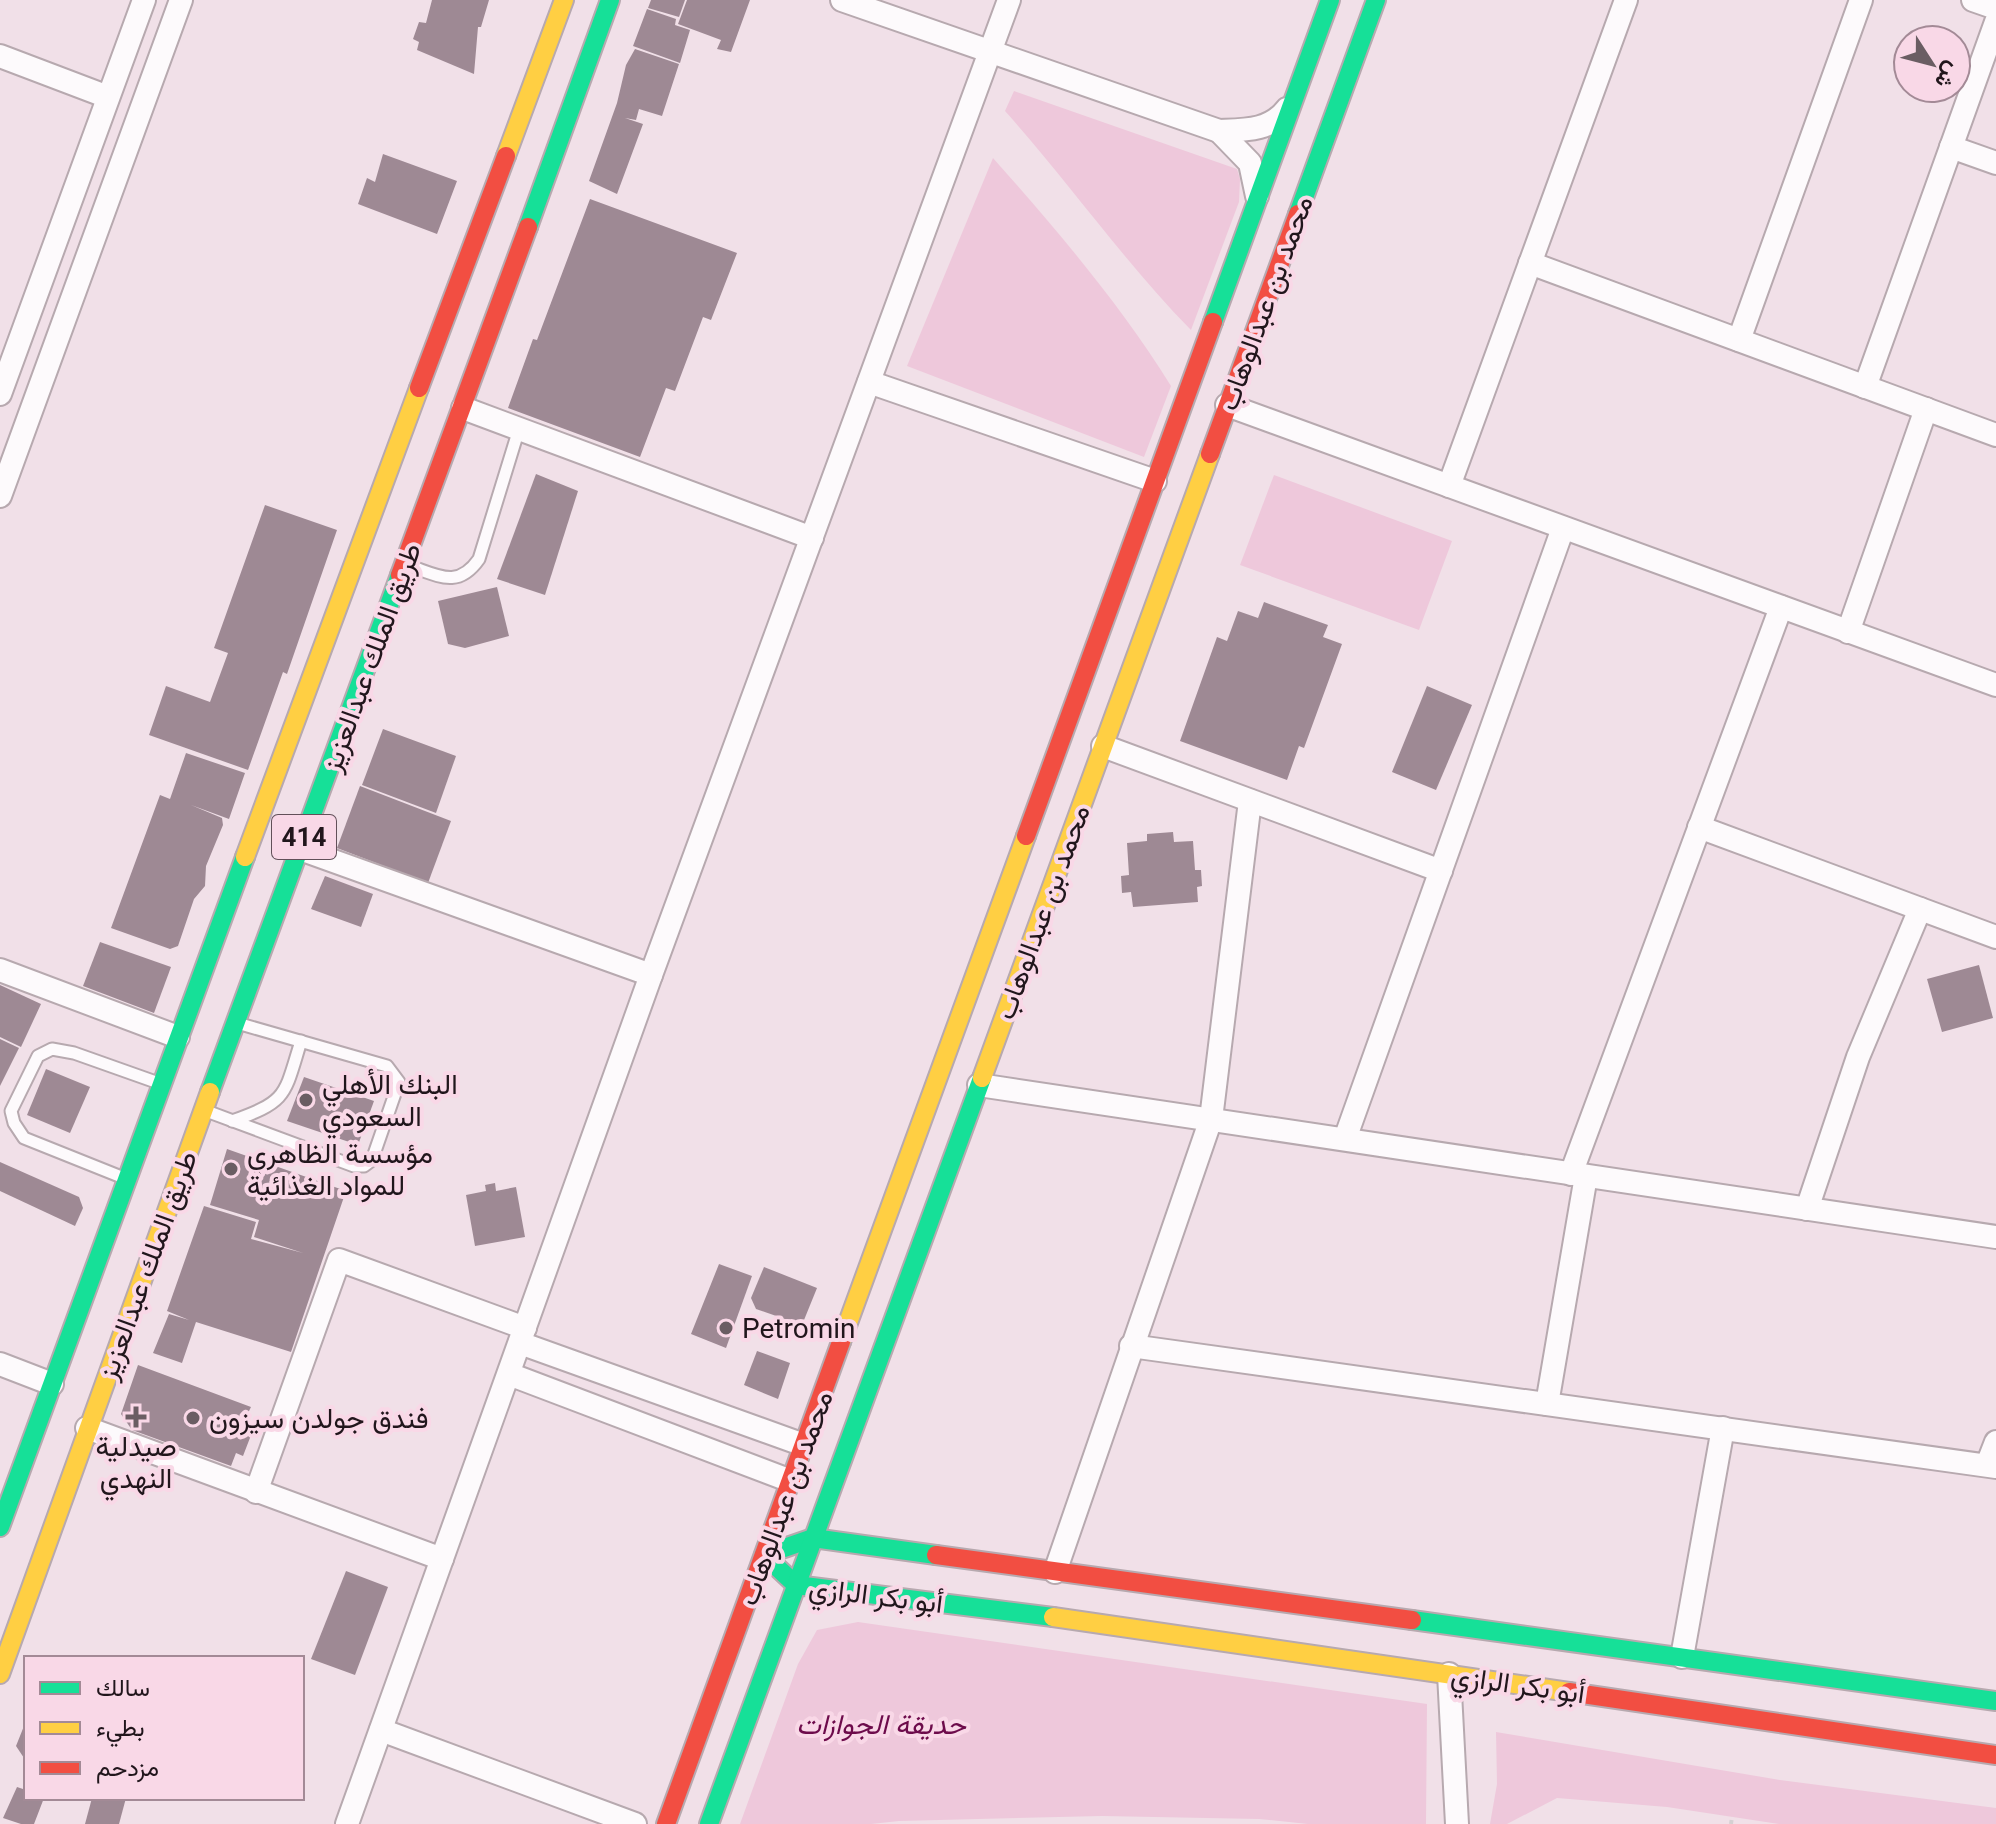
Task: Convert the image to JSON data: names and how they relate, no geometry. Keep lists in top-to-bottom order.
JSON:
{
  "streets": {
    "main road": [
      "محمد بن عبدالوهاب",
      "طريق الملك عبدالعزيز",
      "414",
      "أبو بكر الرازي"
    ]
  },
  "crossings": [
    ["محمد بن عبدالوهاب", "أبو بكر الرازي"]
  ],
  "parks": ["حديقة الجوازات"],
  "places": {
    "other": [
      "البنك الأهلي السعودي",
      "مؤسسة الظاهري للمواد الغذائية",
      "Petromin",
      "فندق جولدن سيزون"
    ],
    "health": ["صيدلية النهدي"]
  },
  "legend": ["سالك", "بطيء", "مزدحم"],
  "north": "bottom right"
}
